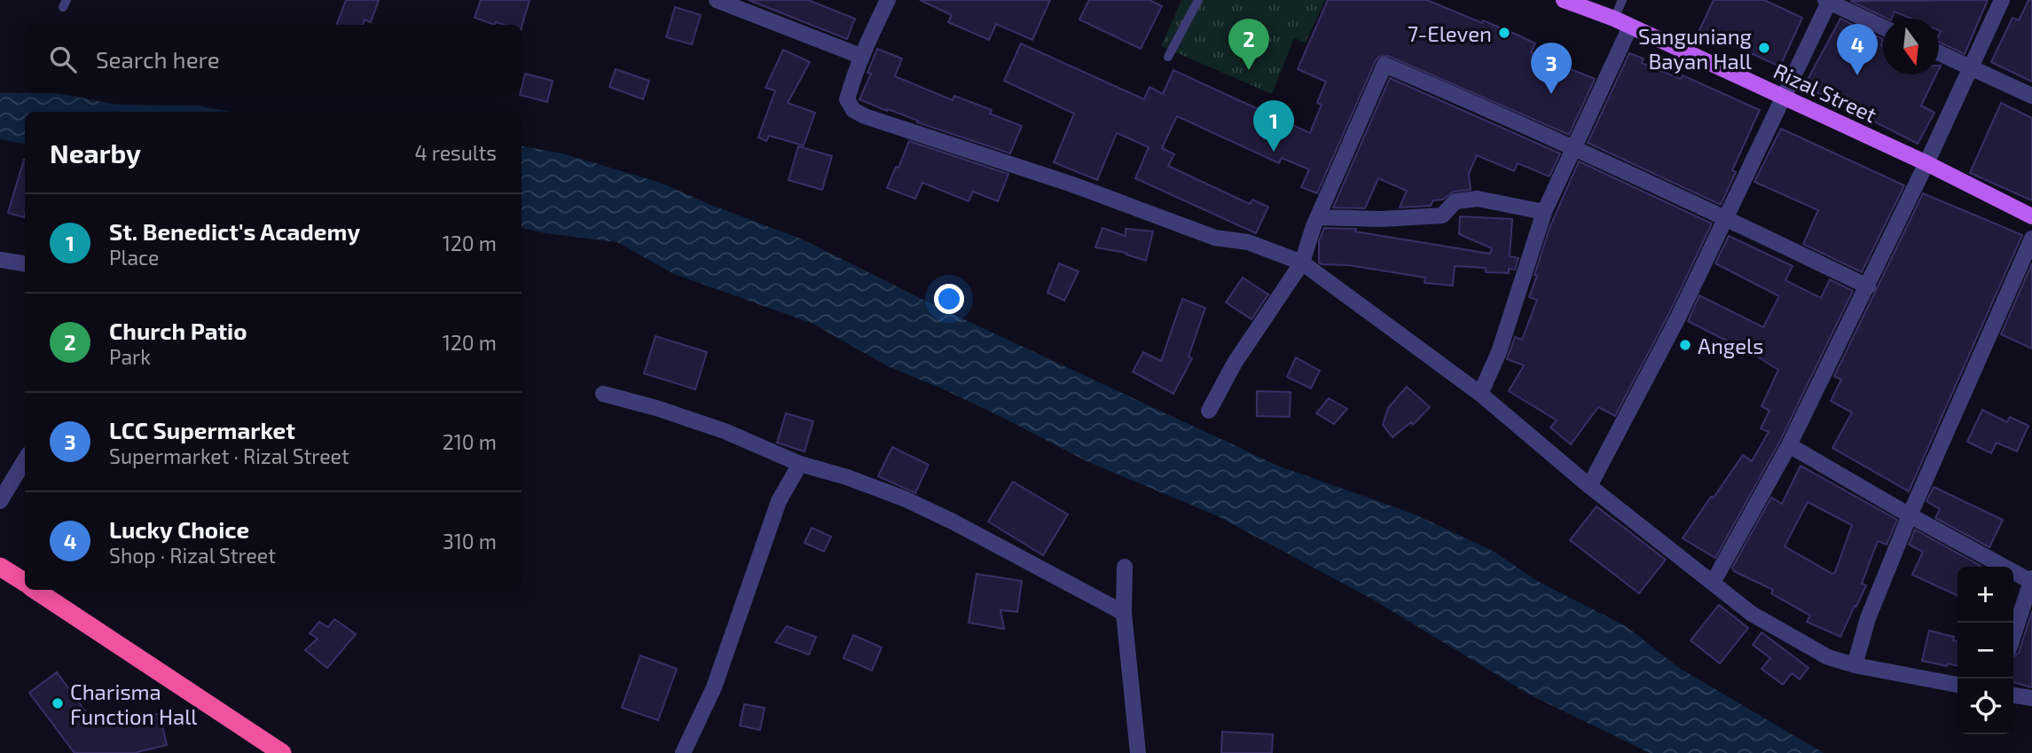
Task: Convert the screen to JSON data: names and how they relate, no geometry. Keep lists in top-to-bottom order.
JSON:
{
  "streets": {
    "main road": ["Rizal Street"]
  },
  "places": [
    "7-Eleven",
    "Sanguniang Bayan Hall",
    "Angels",
    "Charisma Function Hall"
  ],
  "north": "bottom",
  "page": {
    "pins": [
      "2",
      "4",
      "3",
      "1"
    ],
    "search": "Search here",
    "heading": ["Nearby", "4 results"],
    "list": [
      {
        "mark": "1",
        "name": "St. Benedict's Academy",
        "note": "Place",
        "value": "120 m"
      },
      {
        "mark": "2",
        "name": "Church Patio",
        "note": "Park",
        "value": "120 m"
      },
      {
        "mark": "3",
        "name": "LCC Supermarket",
        "note": "Supermarket · Rizal Street",
        "value": "210 m"
      },
      {
        "mark": "4",
        "name": "Lucky Choice",
        "note": "Shop · Rizal Street",
        "value": "310 m"
      }
    ],
    "map_buttons": ["+", "−"]
  }
}
